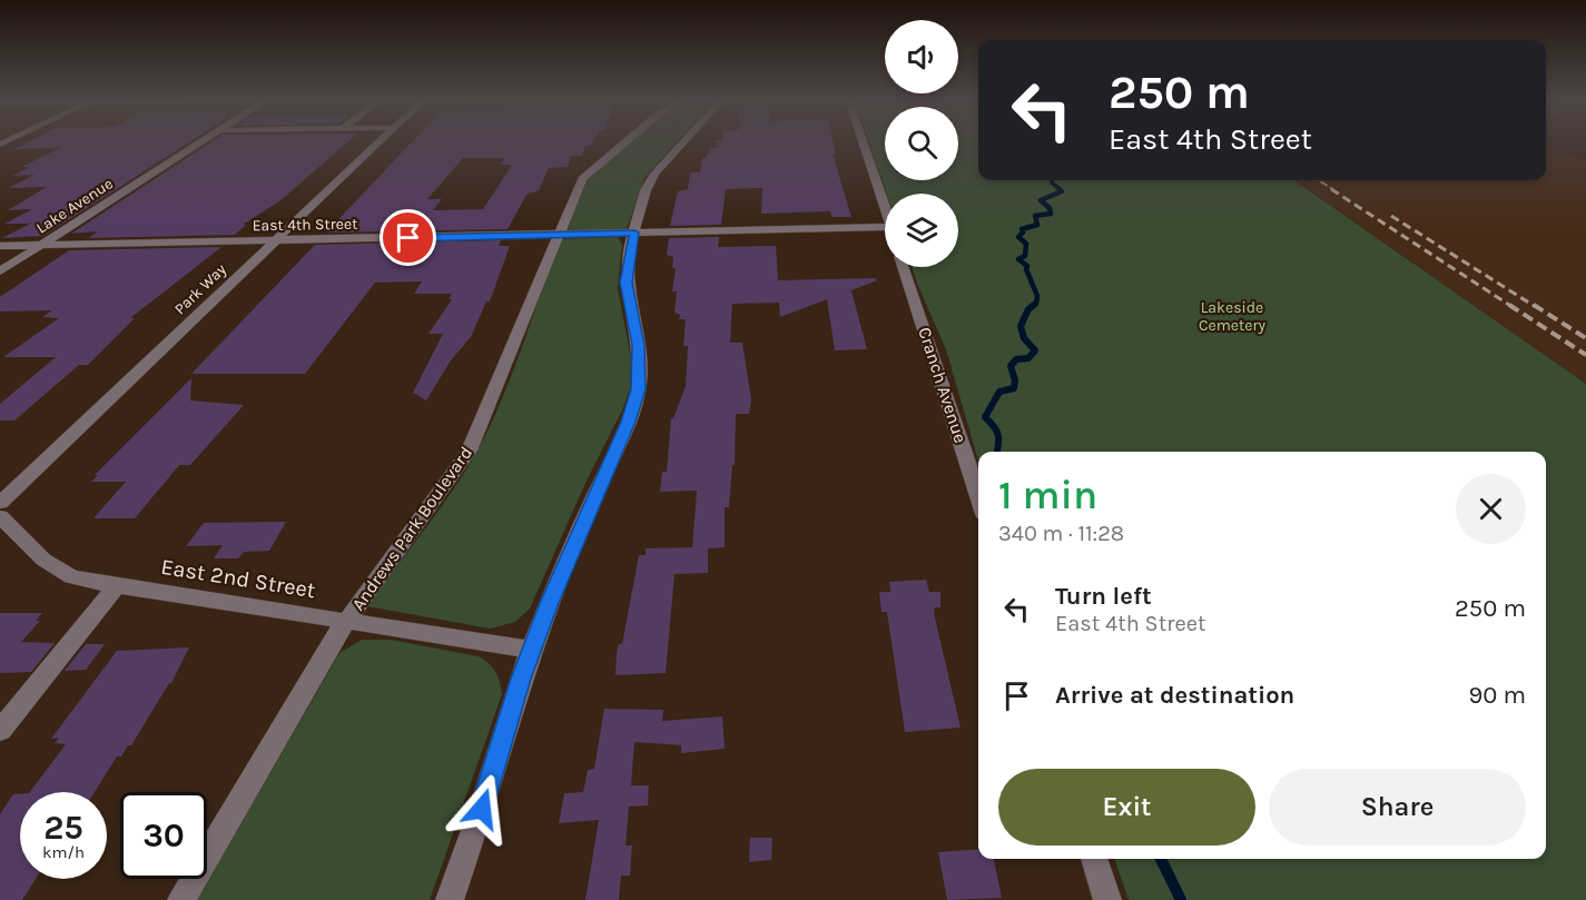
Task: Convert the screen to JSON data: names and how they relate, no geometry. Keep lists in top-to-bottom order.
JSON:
{
  "streets": {
    "street": [
      "Lake Avenue",
      "East 4th Street",
      "Park Way",
      "Cranch Avenue",
      "Andrews Park Boulevard",
      "East 2nd Street"
    ]
  },
  "crossings": [
    ["Lake Avenue", "East 4th Street"],
    ["East 4th Street", "Park Way"],
    ["East 4th Street", "Andrews Park Boulevard"],
    ["Andrews Park Boulevard", "East 2nd Street"]
  ],
  "parks": ["Lakeside Cemetery"],
  "page": {
    "turn": ["250 m", "East 4th Street"],
    "heading": ["1 min", "340 m · 11:28"],
    "list": [
      {
        "name": "Turn left",
        "note": "East 4th Street",
        "value": "250 m"
      },
      {
        "name": "Arrive at destination",
        "value": "90 m"
      }
    ],
    "buttons": ["Exit", "Share"],
    "speed": "25 km/h",
    "limit": "30"
  }
}
